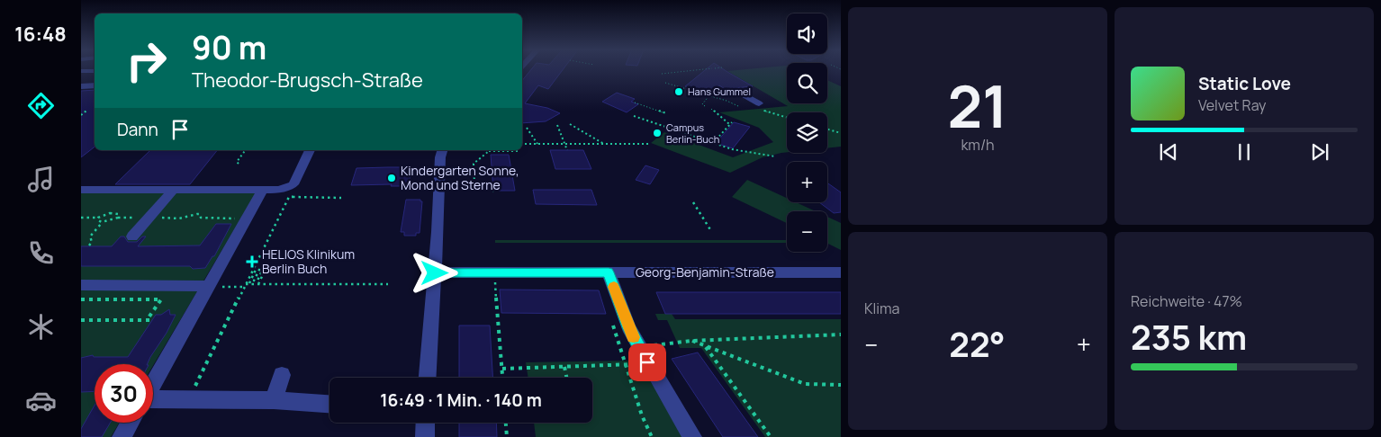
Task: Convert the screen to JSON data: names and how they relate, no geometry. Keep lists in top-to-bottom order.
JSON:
{
  "streets": {
    "street": ["Georg-Benjamin-Straße"]
  },
  "places": {
    "other": ["Hans Gummel", "Campus Berlin-Buch", "Kindergarten Sonne, Mond und Sterne"],
    "health": ["HELIOS Klinikum Berlin Buch"]
  },
  "page": {
    "tabs": "16:48",
    "tile": [
      ["21", "km/h"],
      "Klima",
      ["Reichweite · 47%", "235 km"]
    ],
    "map_buttons": ["+", "−"],
    "turn": ["90 m", "Theodor-Brugsch-Straße"],
    "song": ["Static Love", "Velvet Ray"],
    "then": "Dann",
    "heat": ["−", "22°", "+"],
    "limit": "30",
    "trip": "16:49 · 1 Min. · 140 m"
  }
}
